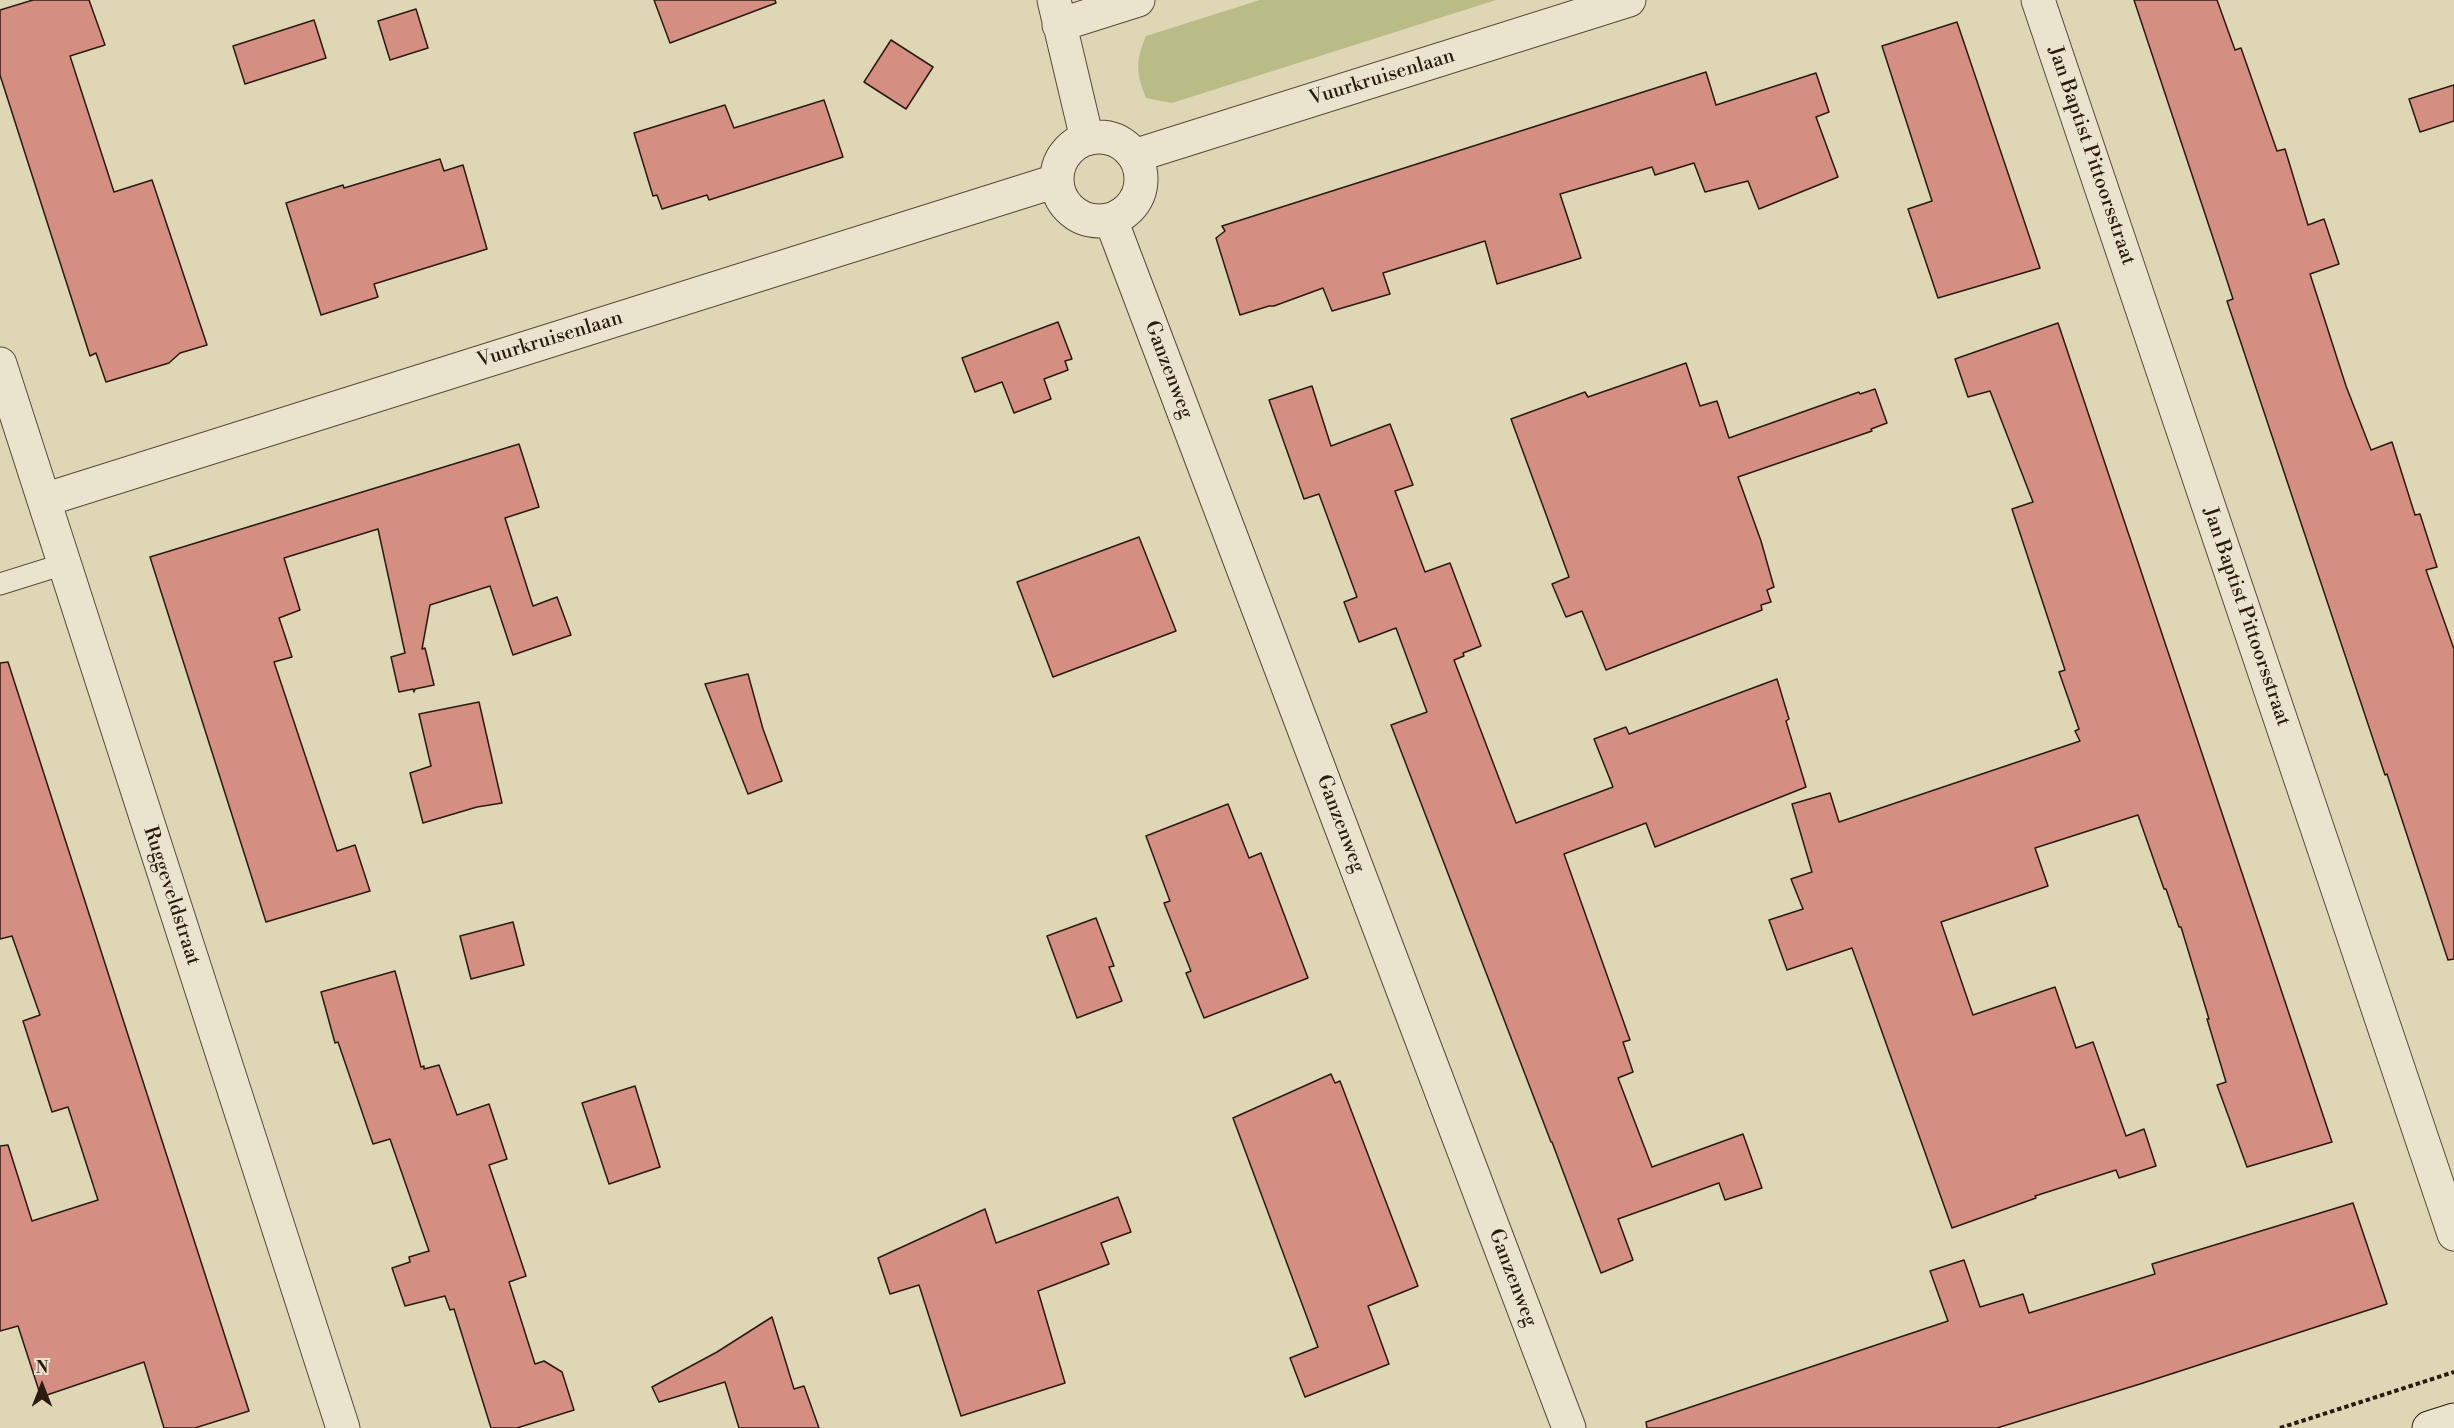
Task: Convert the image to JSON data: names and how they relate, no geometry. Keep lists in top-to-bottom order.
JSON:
{
  "streets": {
    "street": [
      "Vuurkruisenlaan",
      "Jan Baptist Pittoorsstraat",
      "Ganzenweg",
      "Ruggeveldstraat"
    ]
  },
  "crossings": [
    ["Vuurkruisenlaan", "Ganzenweg"],
    ["Vuurkruisenlaan", "Ruggeveldstraat"]
  ],
  "north": "top"
}
